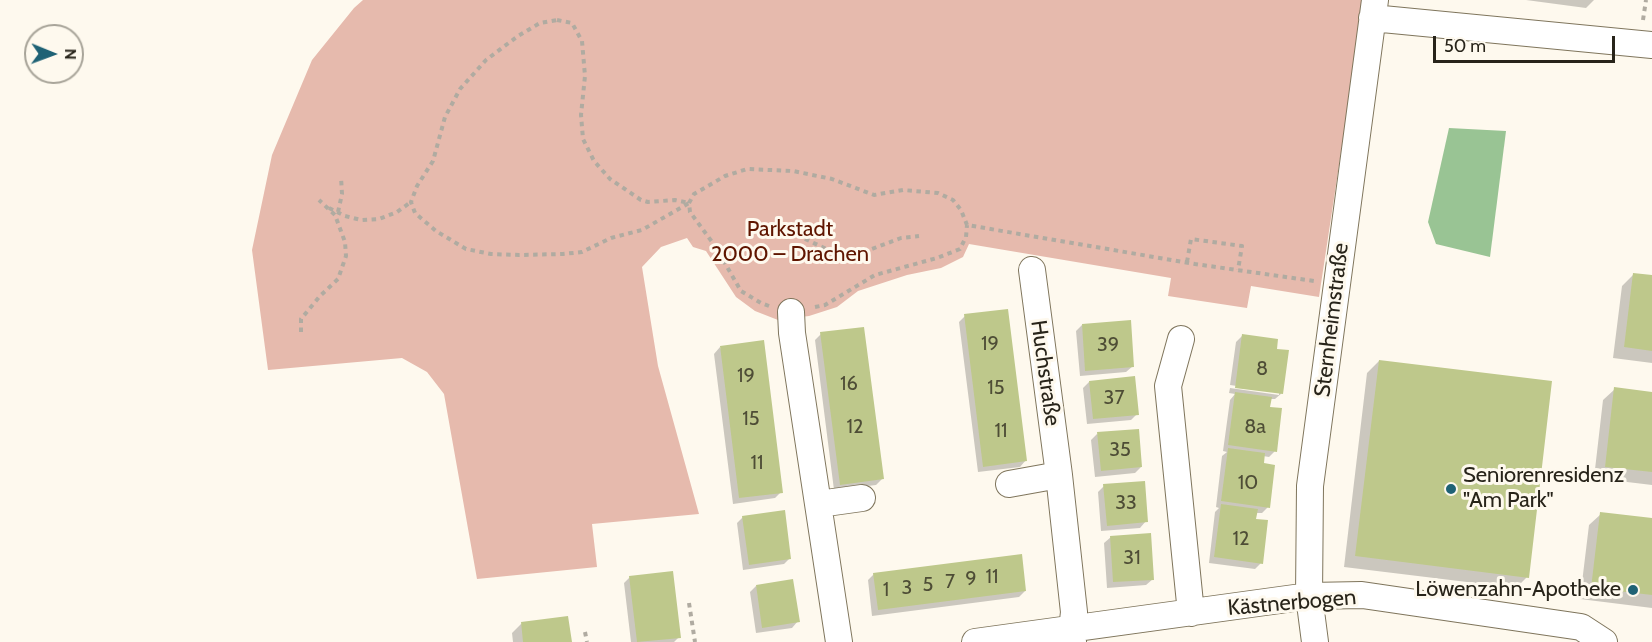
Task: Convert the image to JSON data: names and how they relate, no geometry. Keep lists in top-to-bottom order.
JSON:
{
  "streets": {
    "street": ["Sternheimstraße", "Huchstraße", "Kästnerbogen"]
  },
  "crossings": [
    ["Sternheimstraße", "Kästnerbogen"],
    ["Huchstraße", "Kästnerbogen"]
  ],
  "parks": ["Parkstadt 2000 – Drachen"],
  "places": ["Seniorenresidenz \"Am Park\"", "Löwenzahn-Apotheke"],
  "house_numbers": [
    "19",
    "39",
    "8",
    "19",
    "16",
    "15",
    "37",
    "15",
    "12",
    "8a",
    "11",
    "35",
    "11",
    "10",
    "33",
    "12",
    "31",
    "11",
    "9",
    "7",
    "5",
    "3",
    "1"
  ],
  "scale_bar": "50 m",
  "north": "right"
}
